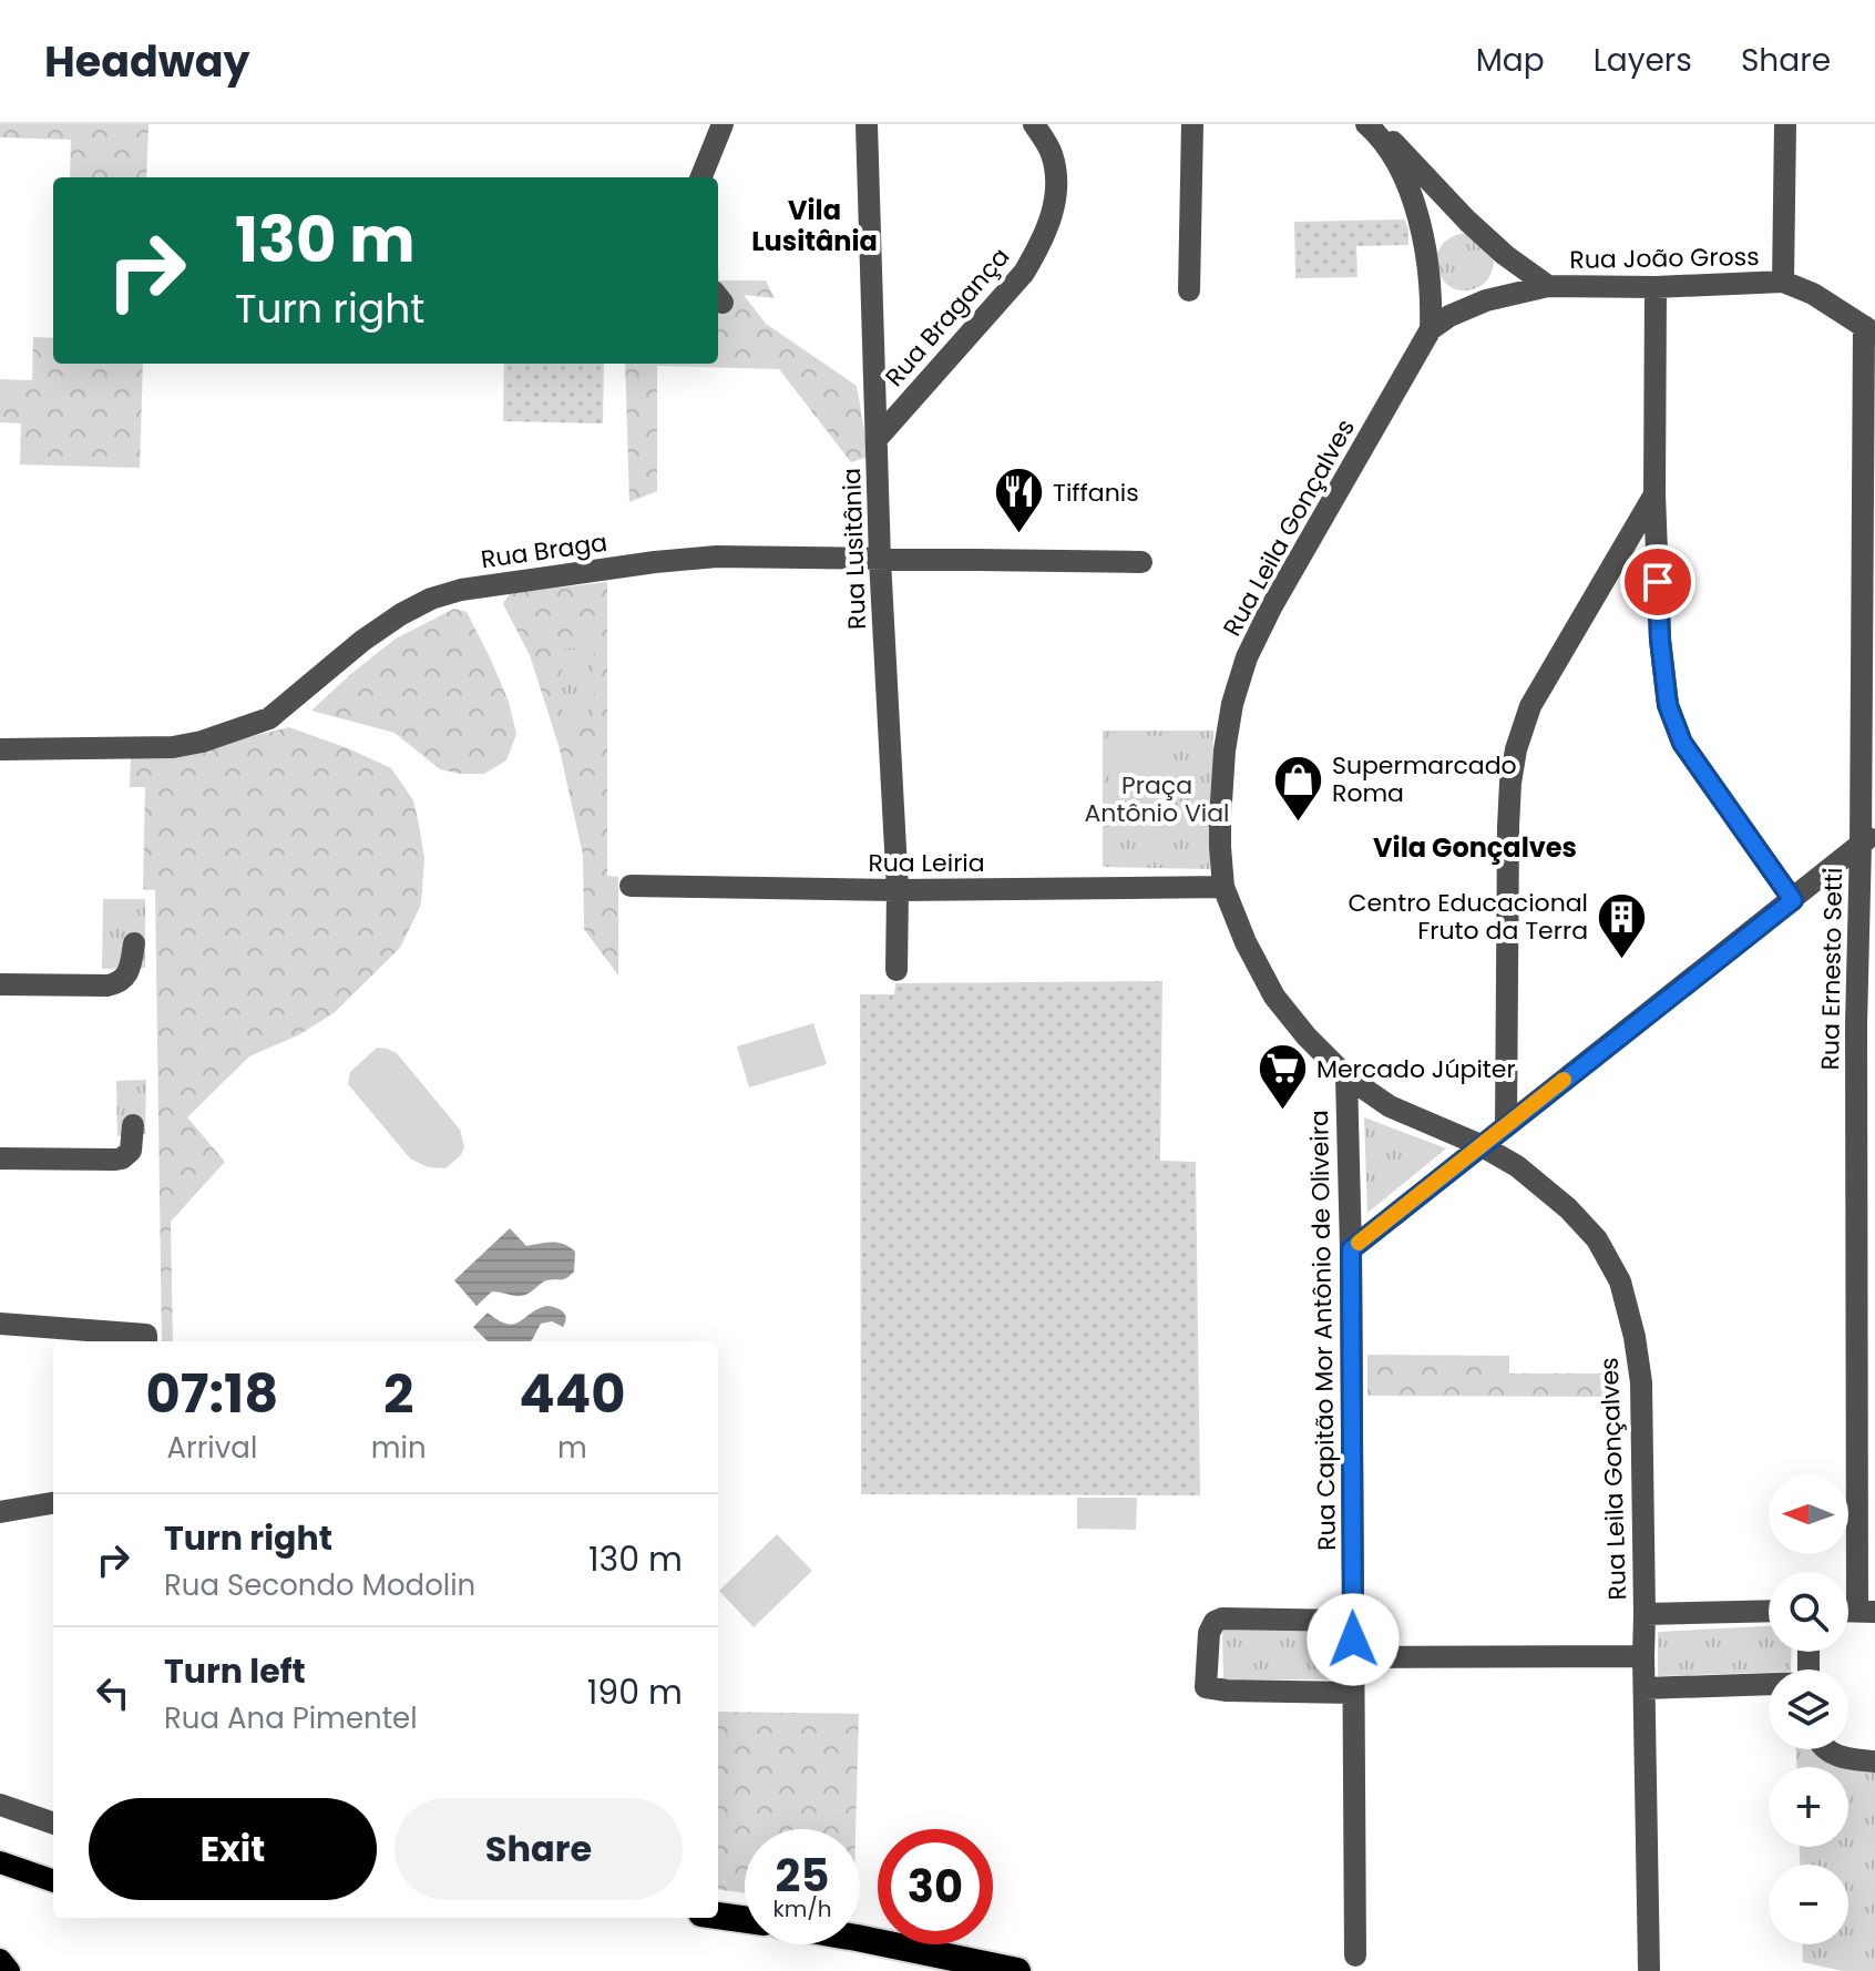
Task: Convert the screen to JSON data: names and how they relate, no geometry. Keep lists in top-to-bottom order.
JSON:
{
  "streets": {
    "street": [
      "Rua João Gross",
      "Rua Bragança",
      "Rua Leila Gonçalves",
      "Rua Lusitânia",
      "Rua Braga",
      "Rua Leiria",
      "Rua Ernesto Setti",
      "Rua Capitão Mor Antônio de Oliveira"
    ]
  },
  "crossings": [
    ["Rua João Gross", "Rua Leila Gonçalves"],
    ["Rua João Gross", "Rua Ernesto Setti"],
    ["Rua Bragança", "Rua Lusitânia"],
    ["Rua Leila Gonçalves", "Rua Leiria"],
    ["Rua Leila Gonçalves", "Rua Capitão Mor Antônio de Oliveira"],
    ["Rua Lusitânia", "Rua Braga"],
    ["Rua Lusitânia", "Rua Leiria"]
  ],
  "districts": ["Vila Lusitânia", "Vila Gonçalves"],
  "parks": ["Praça Antônio Vial"],
  "places": {
    "restaurant": ["Tiffanis"],
    "shop": ["Supermarcado Roma"],
    "building": ["Centro Educacional Fruto da Terra"],
    "supermarket": ["Mercado Júpiter"]
  },
  "north": "left",
  "page": {
    "header": "Headway",
    "nav": ["Map", "Layers", "Share"],
    "turn": ["130 m", "Turn right"],
    "eta": [
      "07:18",
      "Arrival",
      "2",
      "min",
      "440",
      "m"
    ],
    "map_buttons": ["+", "−"],
    "list": [
      {
        "name": "Turn right",
        "note": "Rua Secondo Modolin",
        "value": "130 m"
      },
      {
        "name": "Turn left",
        "note": "Rua Ana Pimentel",
        "value": "190 m"
      }
    ],
    "buttons": ["Exit", "Share"],
    "speed": "25 km/h",
    "limit": "30"
  }
}
